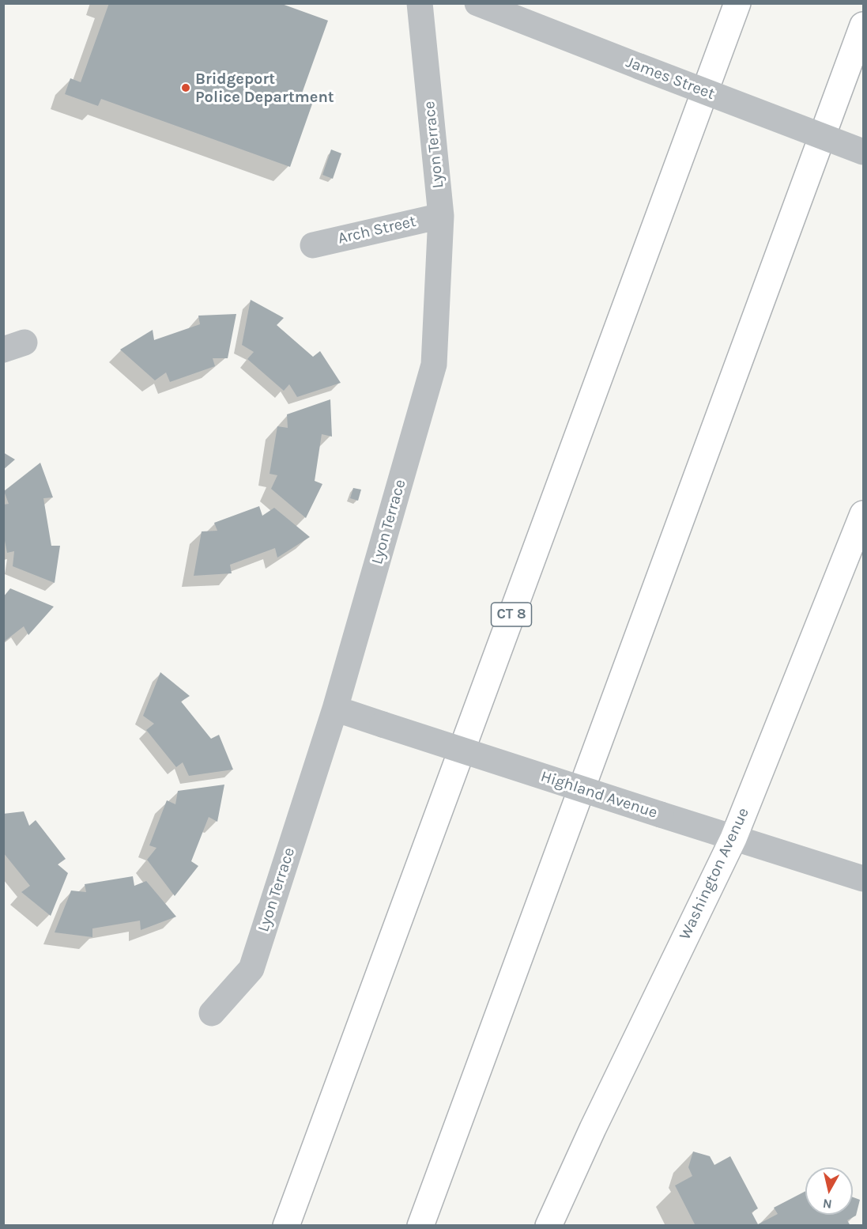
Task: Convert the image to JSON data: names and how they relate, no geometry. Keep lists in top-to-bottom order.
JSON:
{
  "streets": {
    "main road": ["CT 8", "Washington Avenue"],
    "street": [
      "James Street",
      "Lyon Terrace",
      "Arch Street",
      "Highland Avenue"
    ]
  },
  "crossings": [
    ["Lyon Terrace", "Arch Street"],
    ["Lyon Terrace", "Highland Avenue"],
    ["Highland Avenue", "Washington Avenue"]
  ],
  "places": ["Bridgeport Police Department"],
  "north": "bottom"
}
